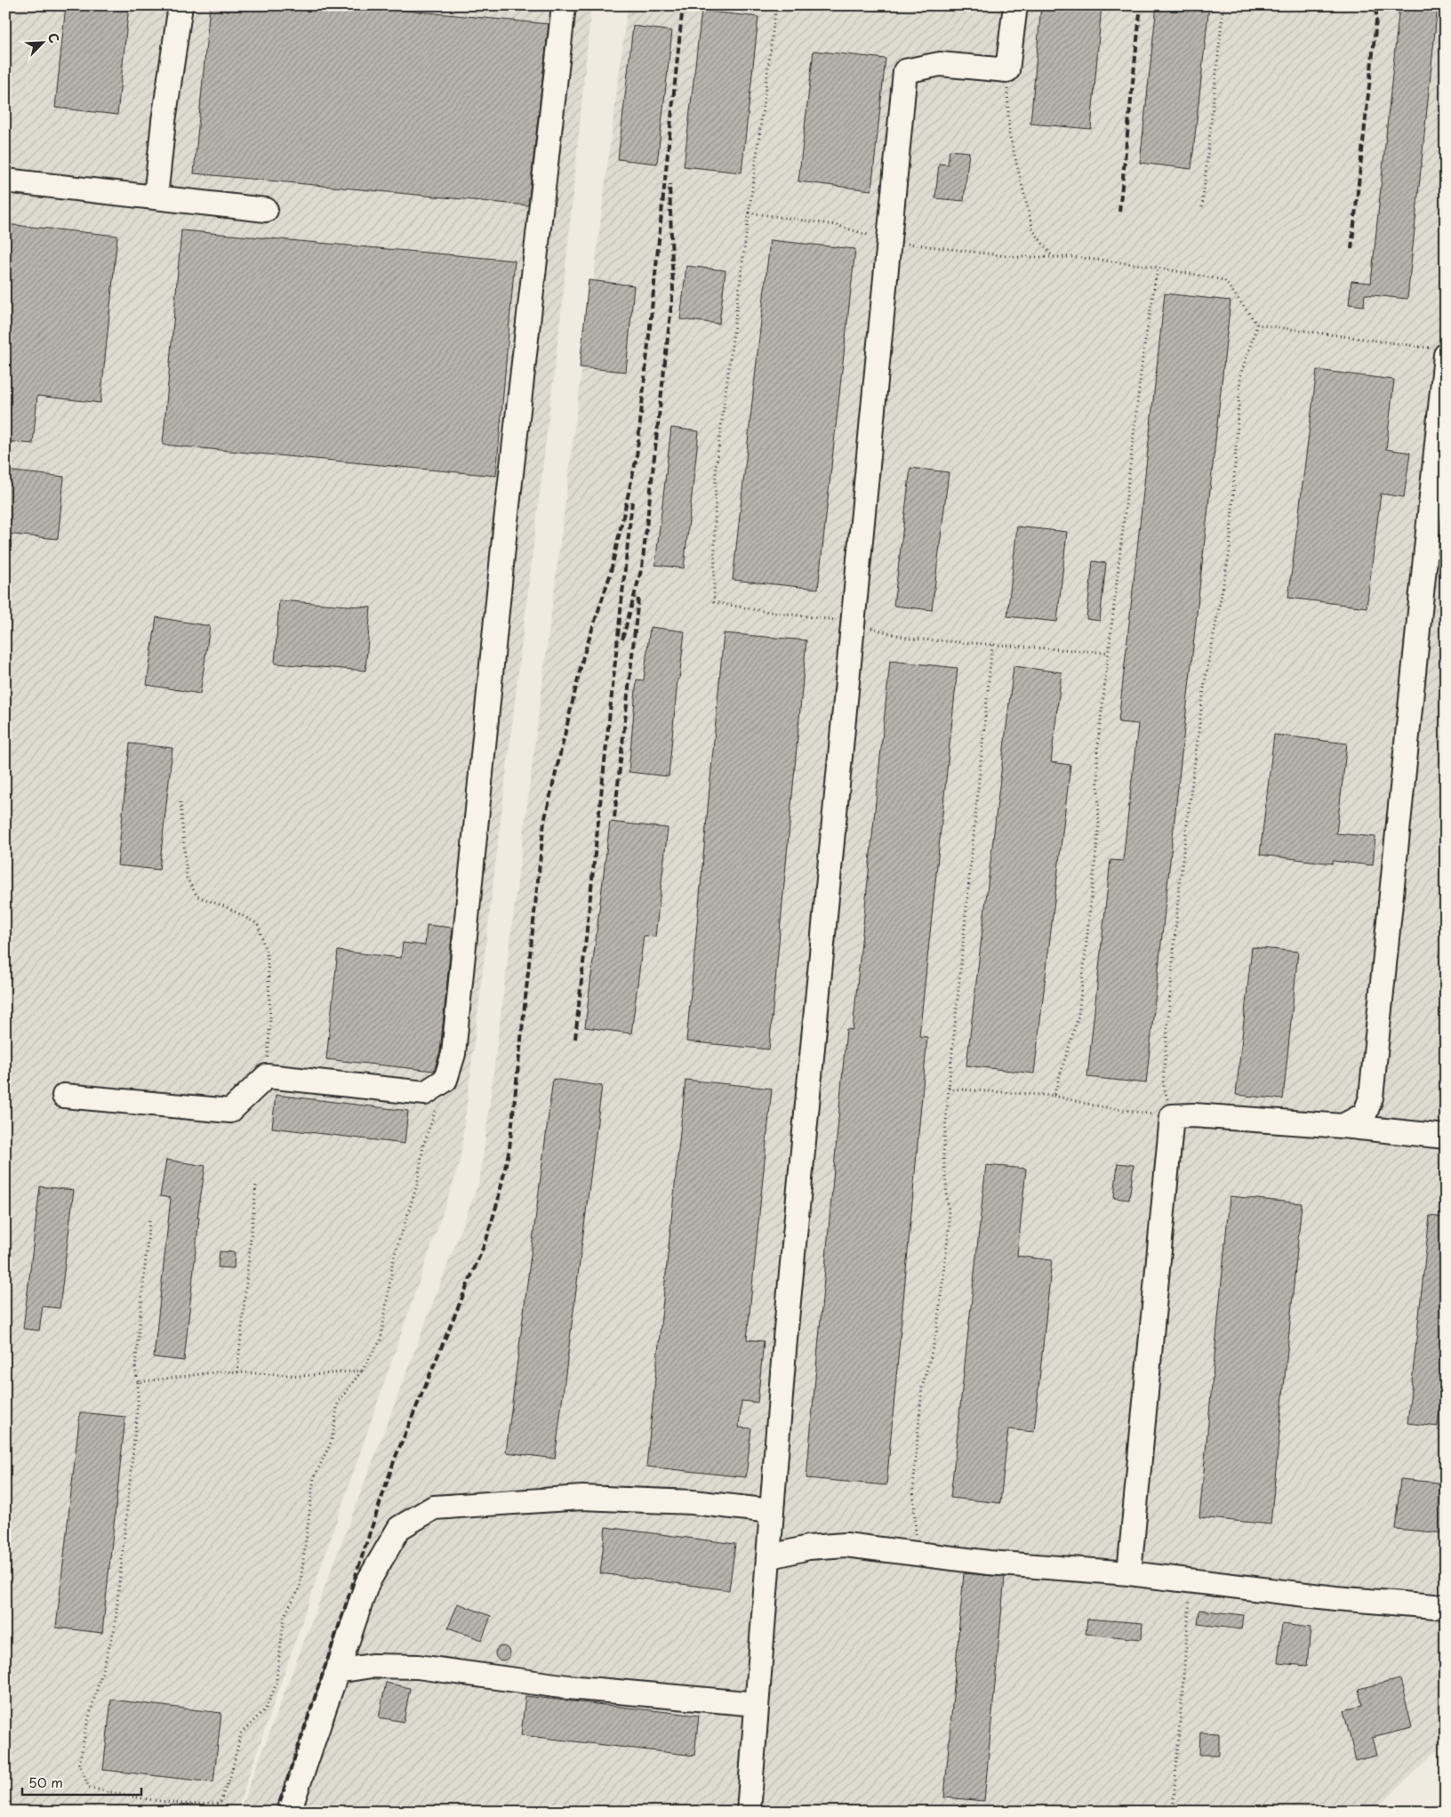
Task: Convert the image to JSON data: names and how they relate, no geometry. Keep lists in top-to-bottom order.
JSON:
{
  "scale_bar": "50 m",
  "north": "top right"
}
